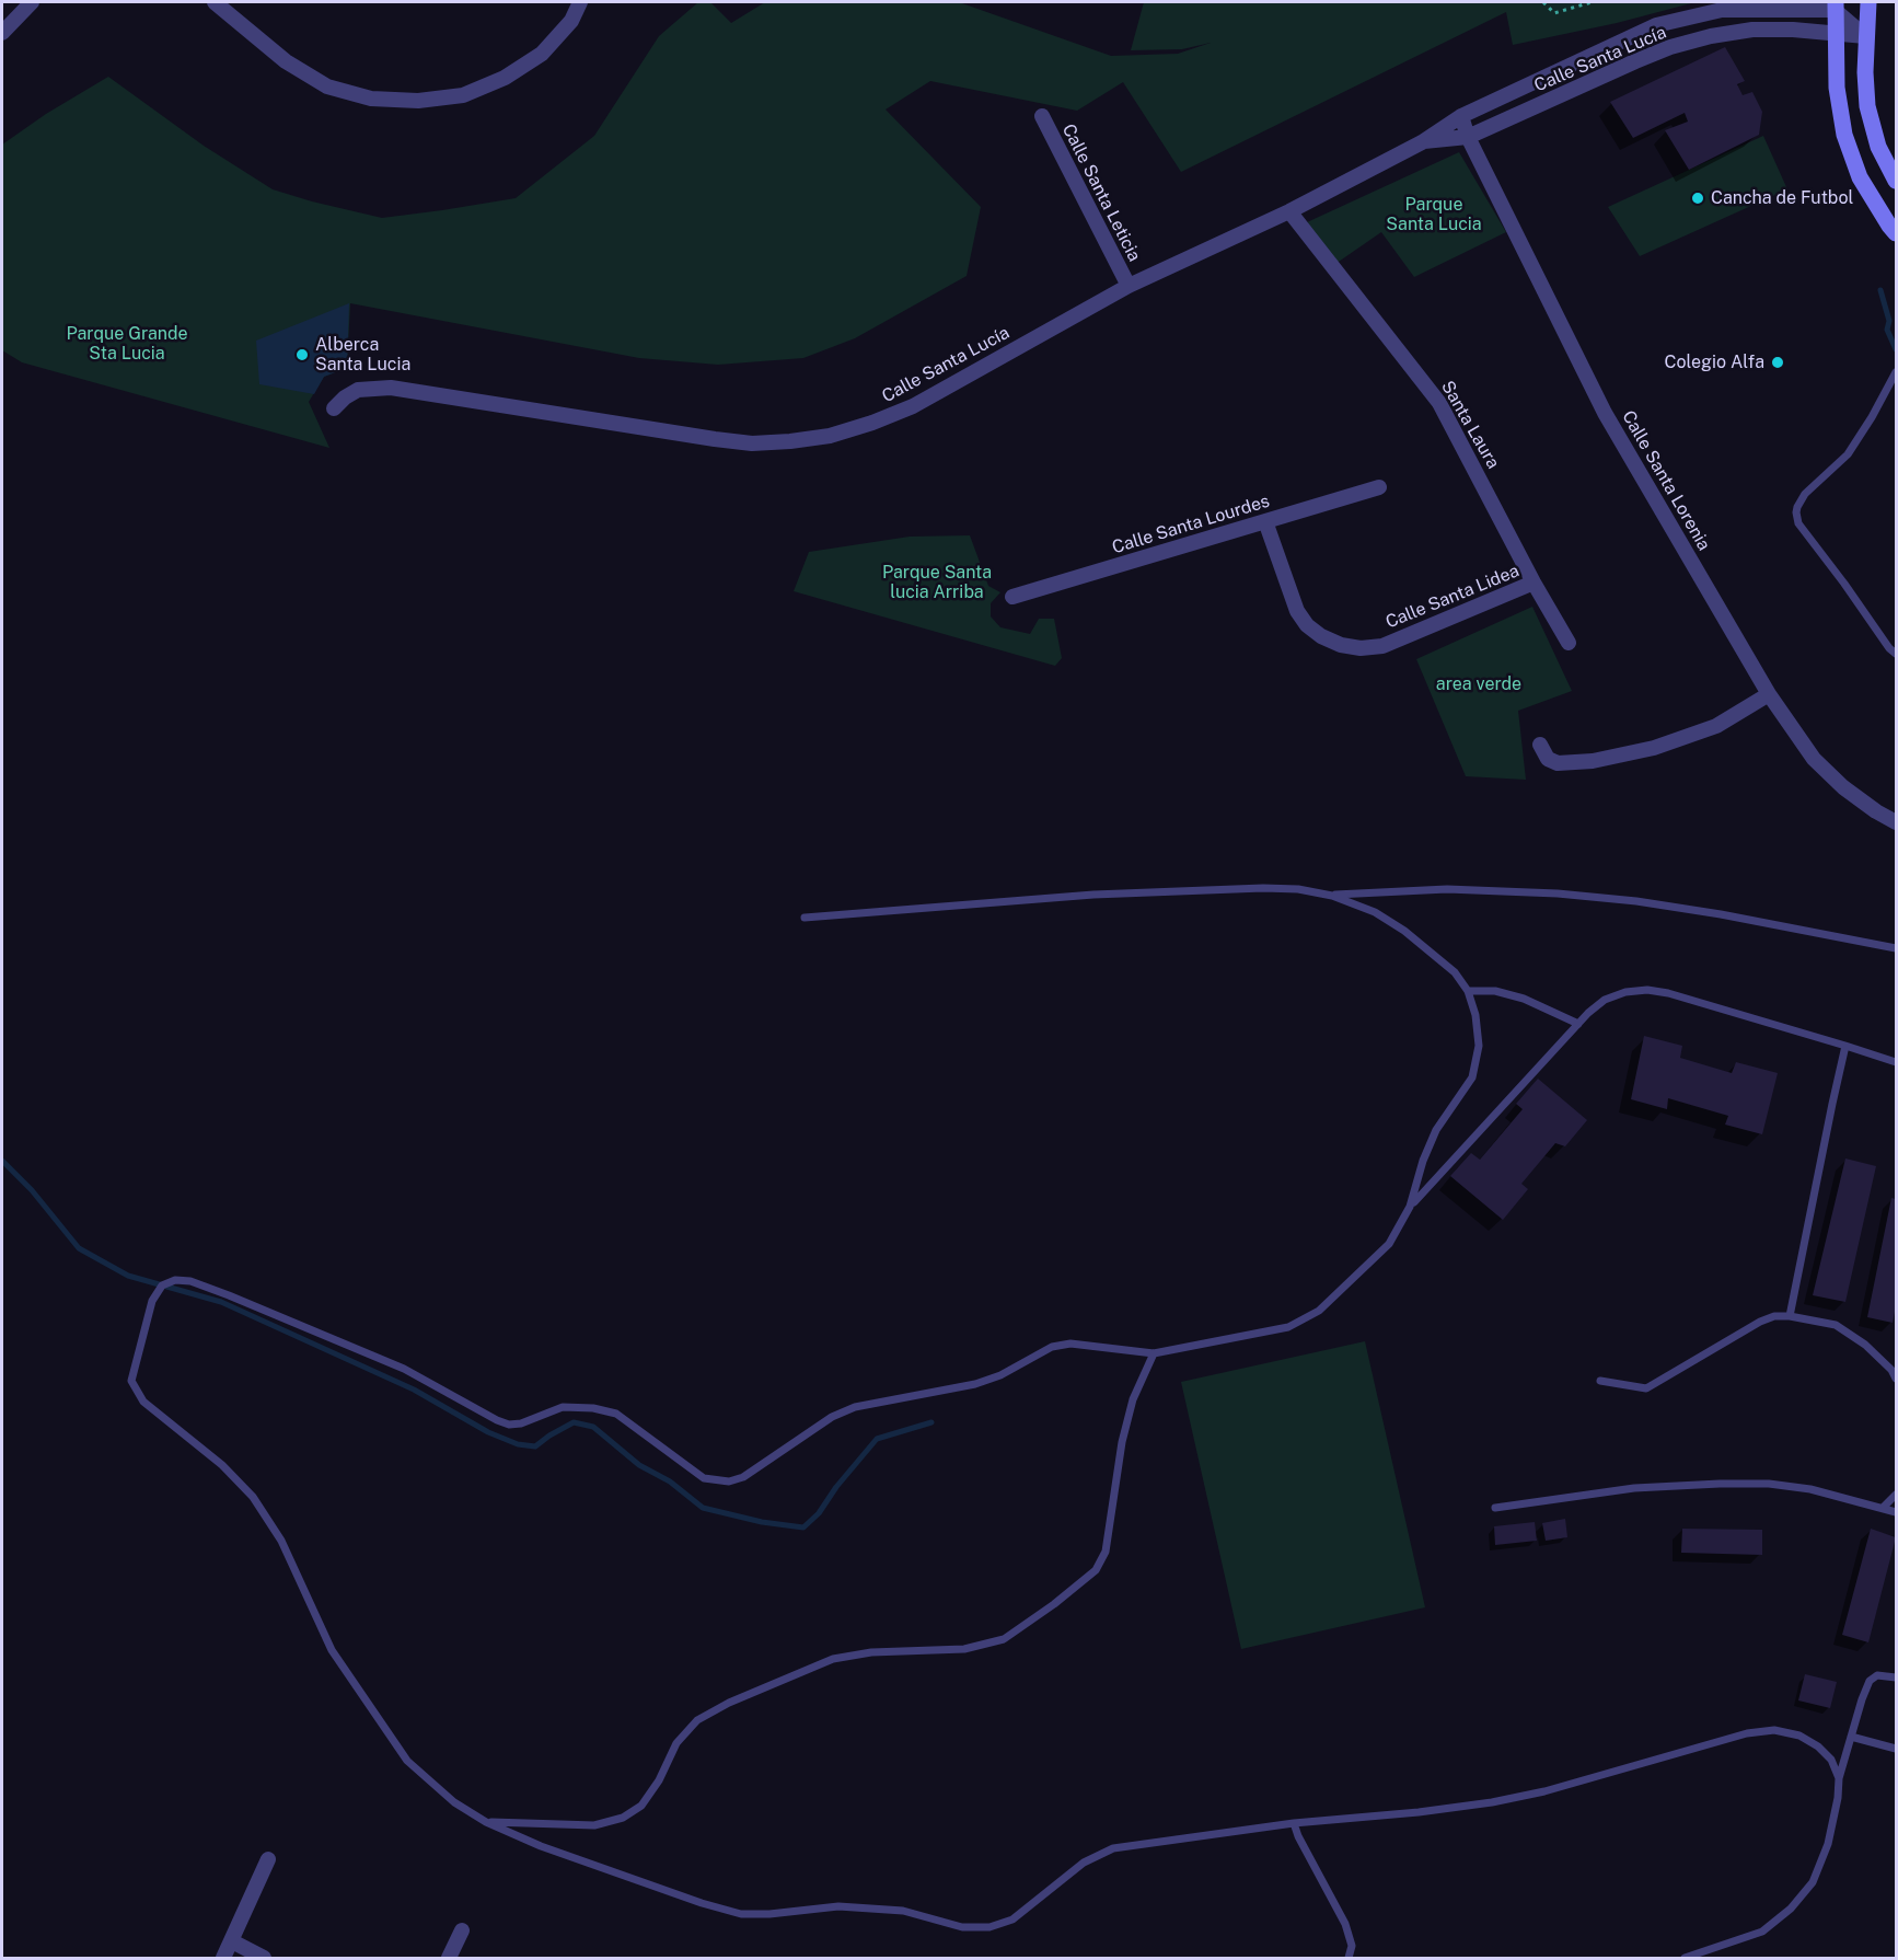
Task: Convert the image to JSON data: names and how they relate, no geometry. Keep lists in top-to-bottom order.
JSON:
{
  "streets": {
    "street": [
      "Calle Santa Lucía",
      "Calle Santa Leticia",
      "Santa Laura",
      "Calle Santa Lorenia",
      "Calle Santa Lourdes",
      "Calle Santa Lidea"
    ]
  },
  "crossings": [
    ["Calle Santa Lucía", "Calle Santa Leticia"],
    ["Calle Santa Lucía", "Santa Laura"],
    ["Calle Santa Lucía", "Calle Santa Lorenia"],
    ["Santa Laura", "Calle Santa Lidea"],
    ["Calle Santa Lourdes", "Calle Santa Lidea"]
  ],
  "parks": [
    "Parque Santa Lucia",
    "Parque Grande Sta Lucia",
    "Parque Santa lucia Arriba",
    "area verde"
  ],
  "places": ["Cancha de Futbol", "Alberca Santa Lucia", "Colegio Alfa"]
}
